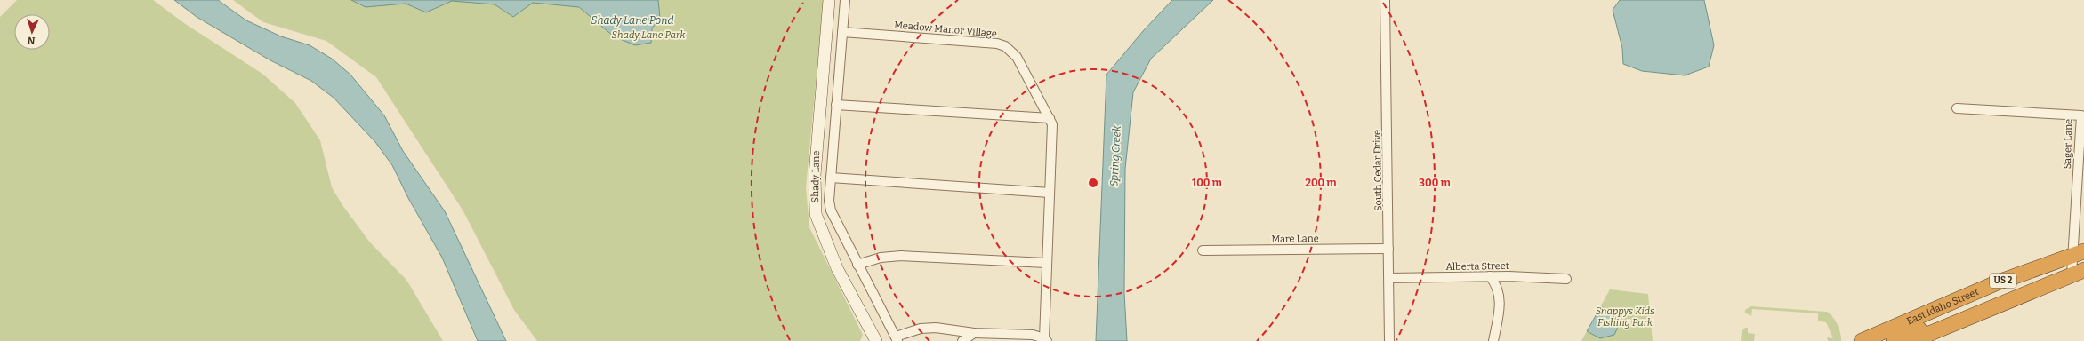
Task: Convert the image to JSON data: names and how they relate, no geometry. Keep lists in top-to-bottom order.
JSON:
{
  "streets": {
    "highway": ["US 2", "East Idaho Street"],
    "main road": ["Shady Lane"],
    "street": [
      "Meadow Manor Village",
      "Sager Lane",
      "South Cedar Drive",
      "Mare Lane",
      "Alberta Street"
    ]
  },
  "crossings": [
    ["Sager Lane", "East Idaho Street"],
    ["South Cedar Drive", "Mare Lane"],
    ["South Cedar Drive", "Alberta Street"]
  ],
  "water": ["Shady Lane Pond", "Spring Creek"],
  "parks": ["Shady Lane Park", "Snappys Kids Fishing Park"],
  "north": "bottom",
  "rings": ["100 m", "200 m", "300 m"]
}
